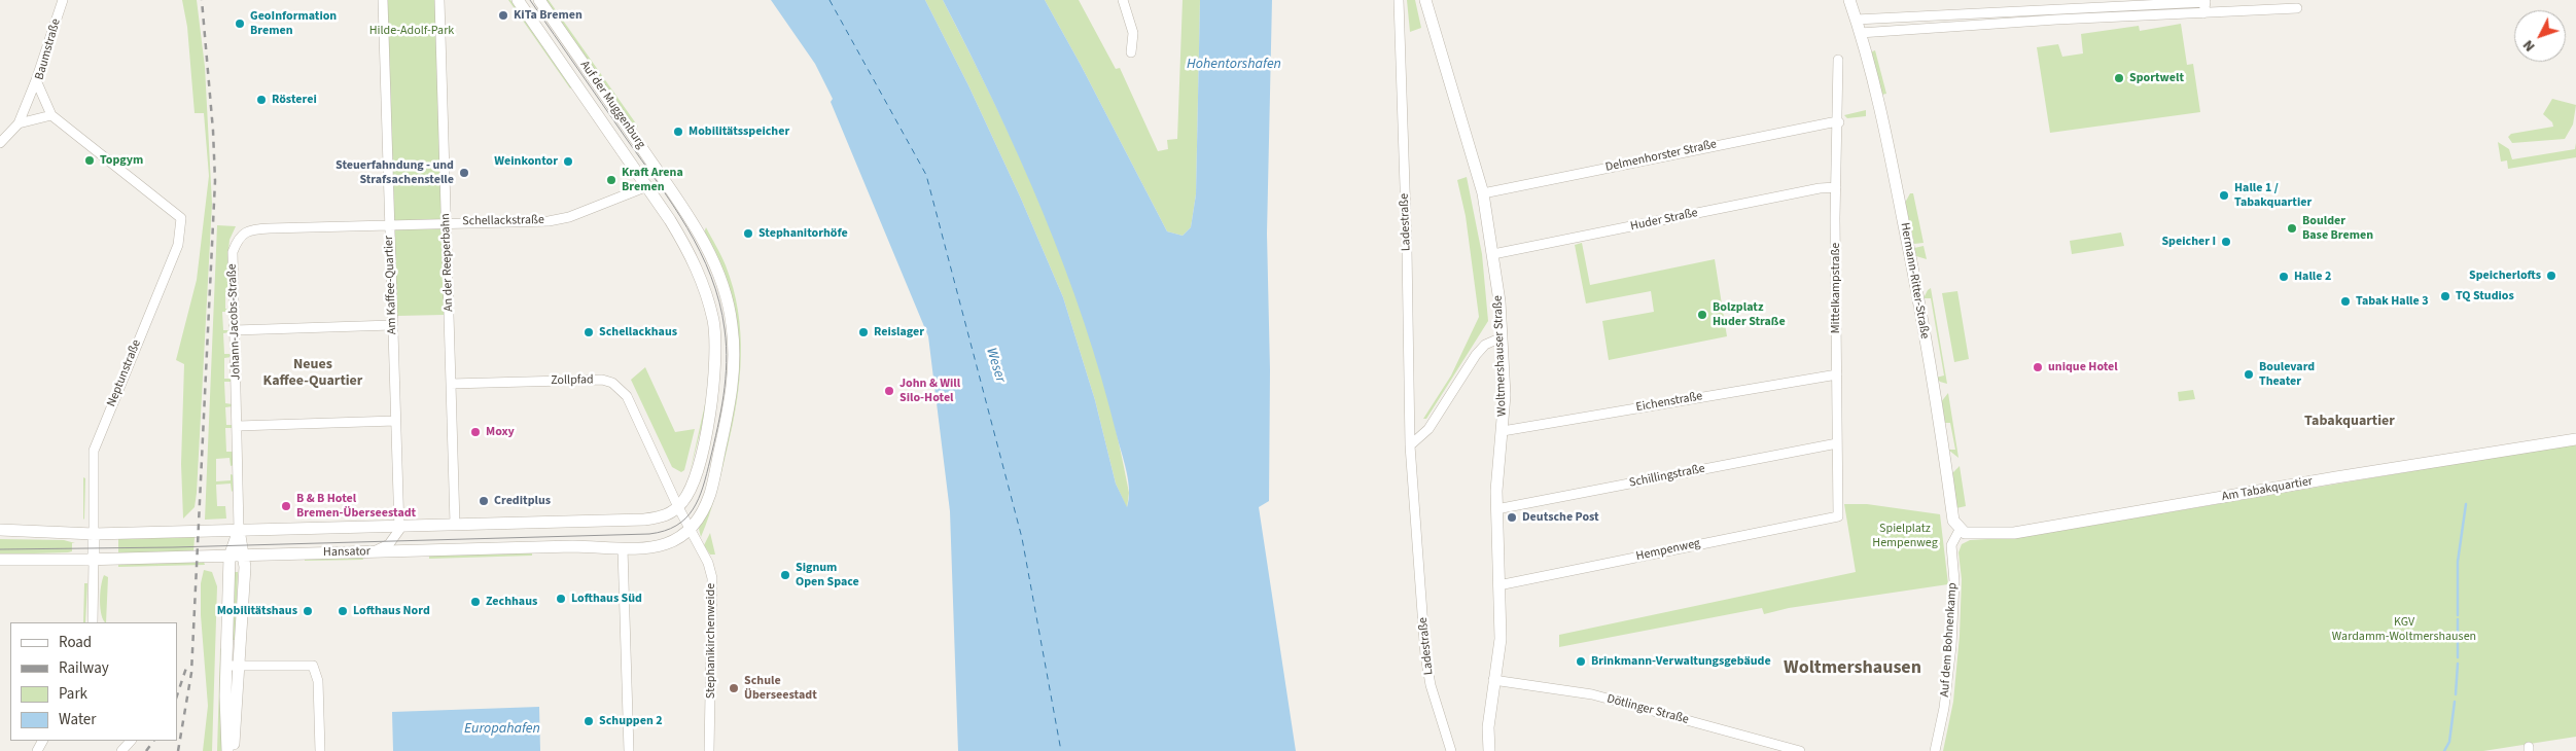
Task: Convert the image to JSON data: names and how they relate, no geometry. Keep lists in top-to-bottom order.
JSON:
{
  "streets": {
    "street": [
      "Baumstraße",
      "Auf der Muggenburg",
      "Delmenhorster Straße",
      "Huder Straße",
      "Schellackstraße",
      "Ladestraße",
      "An der Reeperbahn",
      "Hermann-Ritter-Straße",
      "Am Kaffee-Quartier",
      "Mittelkampstraße",
      "Johann-Jacobs-Straße",
      "Woltmershauser Straße",
      "Neptunstraße",
      "Zollpfad",
      "Eichenstraße",
      "Schillingstraße",
      "Am Tabakquartier",
      "Hempenweg",
      "Hansator",
      "Auf dem Bohnenkamp",
      "Stephanikirchenweide",
      "Dötlinger Straße"
    ]
  },
  "crossings": [
    ["Baumstraße", "Neptunstraße"],
    ["Auf der Muggenburg", "Schellackstraße"],
    ["Auf der Muggenburg", "Zollpfad"],
    ["Auf der Muggenburg", "Hansator"],
    ["Auf der Muggenburg", "Stephanikirchenweide"],
    ["Delmenhorster Straße", "Mittelkampstraße"],
    ["Delmenhorster Straße", "Woltmershauser Straße"],
    ["Huder Straße", "Mittelkampstraße"],
    ["Huder Straße", "Woltmershauser Straße"],
    ["Schellackstraße", "An der Reeperbahn"],
    ["Schellackstraße", "Am Kaffee-Quartier"],
    ["Schellackstraße", "Johann-Jacobs-Straße"],
    ["An der Reeperbahn", "Zollpfad"],
    ["An der Reeperbahn", "Hansator"],
    ["Hermann-Ritter-Straße", "Am Tabakquartier"],
    ["Hermann-Ritter-Straße", "Auf dem Bohnenkamp"],
    ["Am Kaffee-Quartier", "Johann-Jacobs-Straße"],
    ["Am Kaffee-Quartier", "Hansator"],
    ["Mittelkampstraße", "Eichenstraße"],
    ["Mittelkampstraße", "Schillingstraße"],
    ["Mittelkampstraße", "Hempenweg"],
    ["Johann-Jacobs-Straße", "Hansator"],
    ["Woltmershauser Straße", "Eichenstraße"],
    ["Woltmershauser Straße", "Schillingstraße"],
    ["Woltmershauser Straße", "Hempenweg"],
    ["Woltmershauser Straße", "Dötlinger Straße"],
    ["Neptunstraße", "Hansator"],
    ["Zollpfad", "Hansator"],
    ["Zollpfad", "Stephanikirchenweide"],
    ["Am Tabakquartier", "Auf dem Bohnenkamp"],
    ["Hansator", "Stephanikirchenweide"]
  ],
  "districts": ["Neues Kaffee-Quartier", "Tabakquartier", "Woltmershausen"],
  "water": ["Hohentorshafen", "Weser", "Europahafen"],
  "parks": ["Hilde-Adolf-Park", "Spielplatz Hempenweg", "KGV Wardamm-Woltmershausen"],
  "places": [
    "KiTa Bremen",
    "GeoInformation Bremen",
    "Sportwelt",
    "Rösterei",
    "Mobilitätsspeicher",
    "Topgym",
    "Weinkontor",
    "Steuerfahndung - und Strafsachenstelle",
    "Kraft Arena Bremen",
    "Halle 1 / Tabakquartier",
    "Boulder Base Bremen",
    "Stephanitorhöfe",
    "Speicher I",
    "Speicherlofts",
    "Halle 2",
    "TQ Studios",
    "Tabak Halle 3",
    "Bolzplatz Huder Straße",
    "Schellackhaus",
    "Reislager",
    "unique Hotel",
    "Boulevard Theater",
    "John & Will Silo-Hotel",
    "Moxy",
    "Creditplus",
    "B & B Hotel Bremen-Überseestadt",
    "Deutsche Post",
    "Signum Open Space",
    "Lofthaus Süd",
    "Zechhaus",
    "Mobilitätshaus",
    "Lofthaus Nord",
    "Brinkmann-Verwaltungsgebäude",
    "Schule Überseestadt",
    "Schuppen 2"
  ],
  "legend": [
    "Road",
    "Railway",
    "Park",
    "Water"
  ],
  "north": "bottom left"
}
